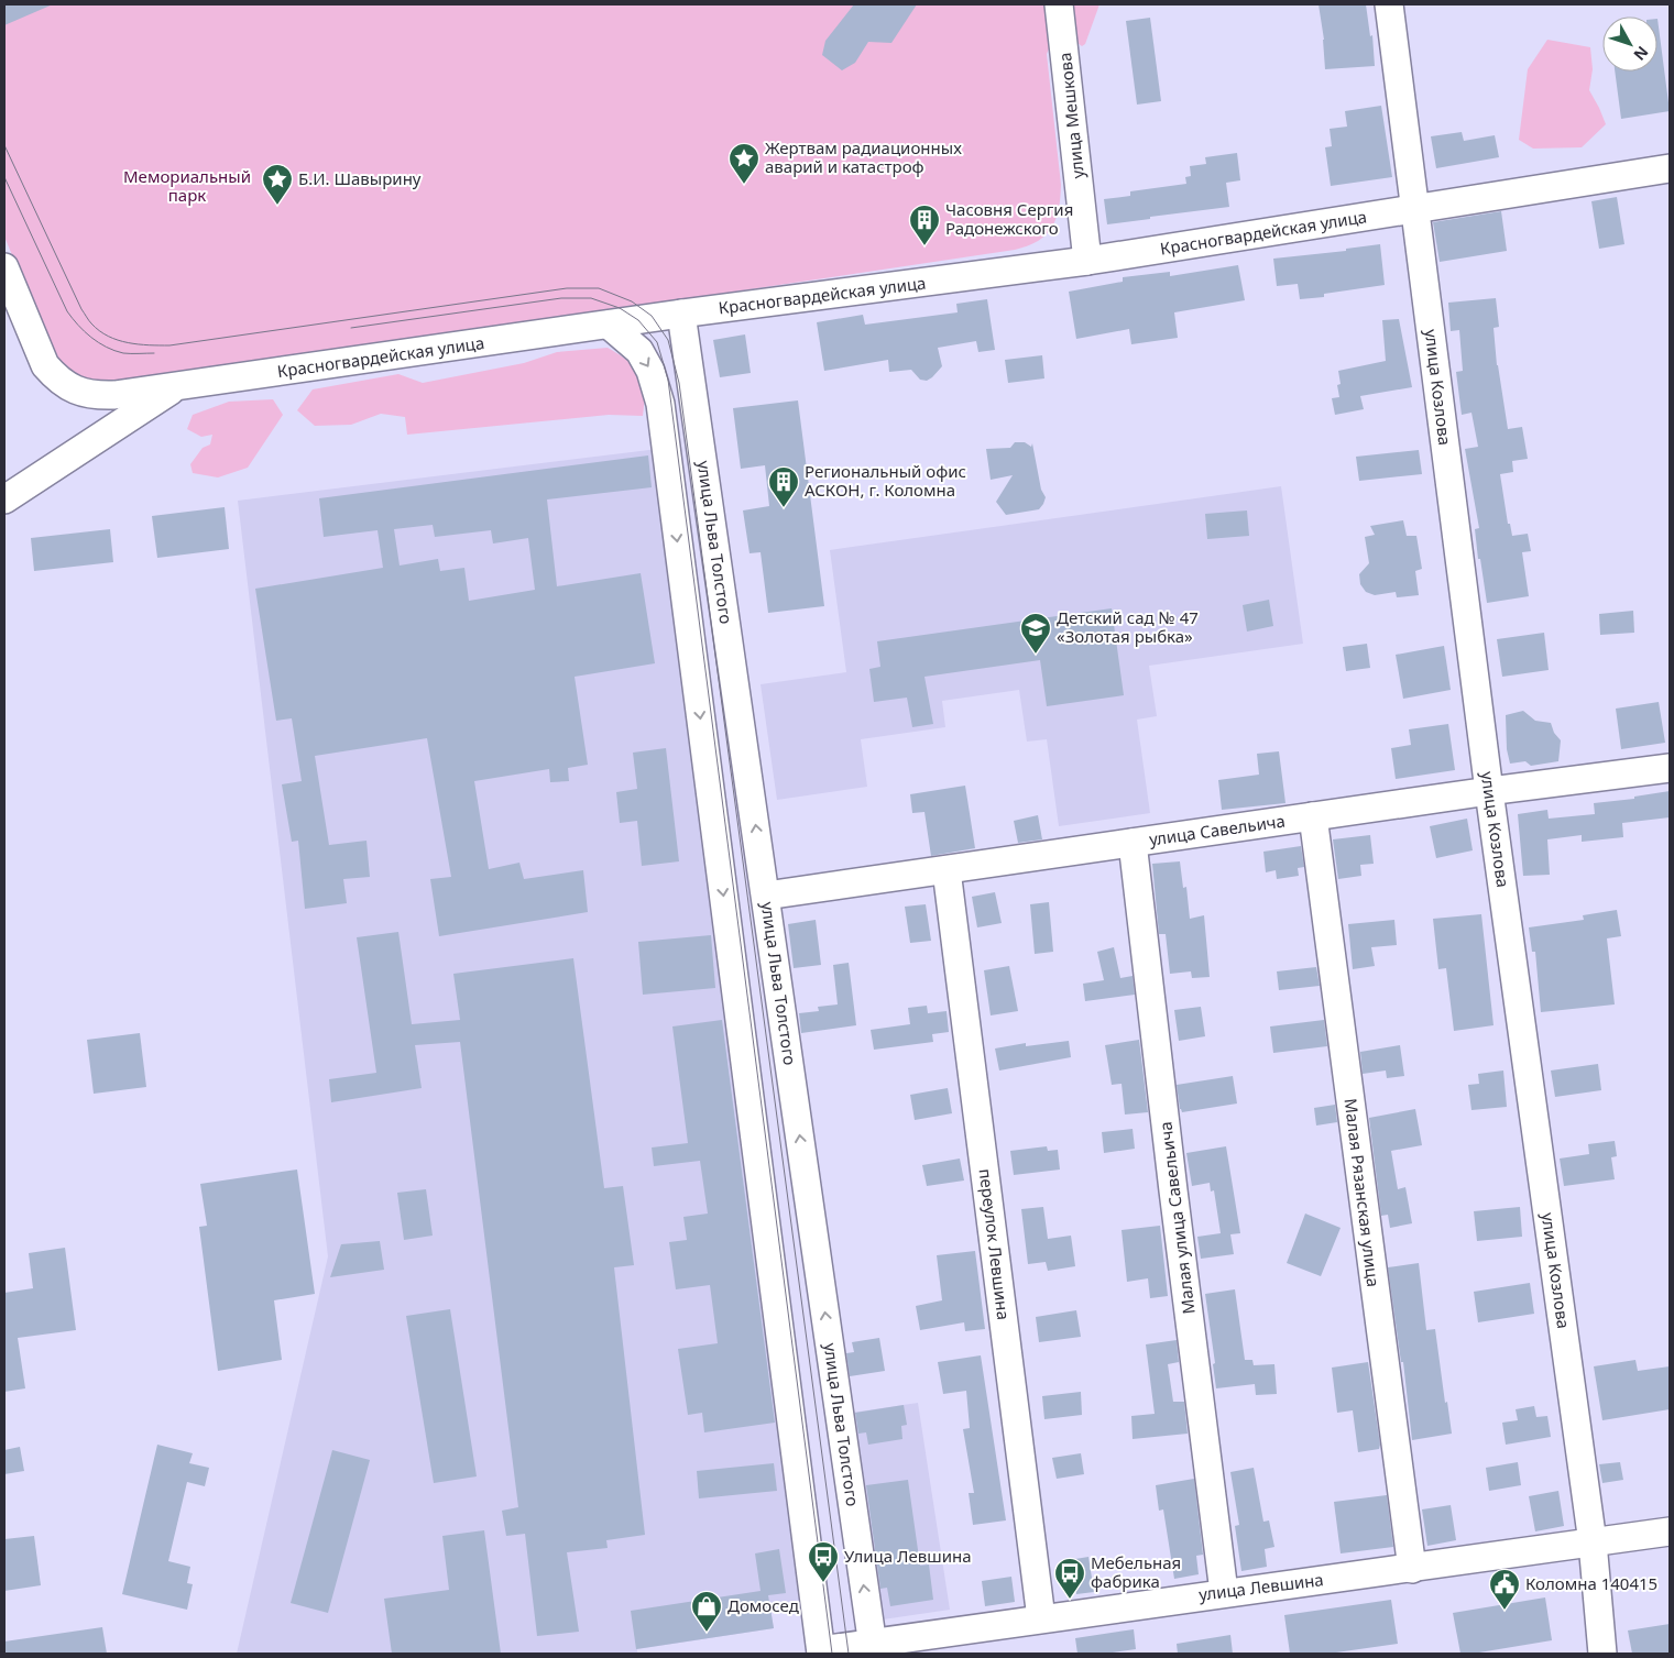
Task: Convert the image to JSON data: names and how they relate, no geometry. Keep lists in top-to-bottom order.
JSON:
{
  "streets": {
    "street": [
      "улица Мешкова",
      "Красногвардейская улица",
      "улица Козлова",
      "улица Льва Толстого",
      "улица Савельича",
      "Малая Рязанская улица",
      "Малая улица Савельича",
      "переулок Левшина",
      "улица Левшина"
    ]
  },
  "crossings": [
    ["улица Мешкова", "Красногвардейская улица"],
    ["Красногвардейская улица", "улица Козлова"],
    ["Красногвардейская улица", "улица Льва Толстого"],
    ["улица Козлова", "улица Савельича"],
    ["улица Козлова", "улица Левшина"],
    ["улица Льва Толстого", "улица Савельича"],
    ["улица Льва Толстого", "улица Левшина"],
    ["улица Савельича", "Малая Рязанская улица"],
    ["улица Савельича", "Малая улица Савельича"],
    ["улица Савельича", "переулок Левшина"],
    ["Малая Рязанская улица", "улица Левшина"],
    ["Малая улица Савельича", "улица Левшина"],
    ["переулок Левшина", "улица Левшина"]
  ],
  "parks": ["Мемориальный парк"],
  "places": {
    "place": ["Жертвам радиационных аварий и катастроф", "Б.И. Шавырину"],
    "building": ["Часовня Сергия Радонежского", "Региональный офис АСКОН, г. Коломна"],
    "school or university": ["Детский сад № 47 «Золотая рыбка»"],
    "bus stop": ["Улица Левшина", "Мебельная фабрика"],
    "public building": ["Коломна 140415"],
    "shop": ["Домосед"]
  },
  "north": "bottom right"
}
